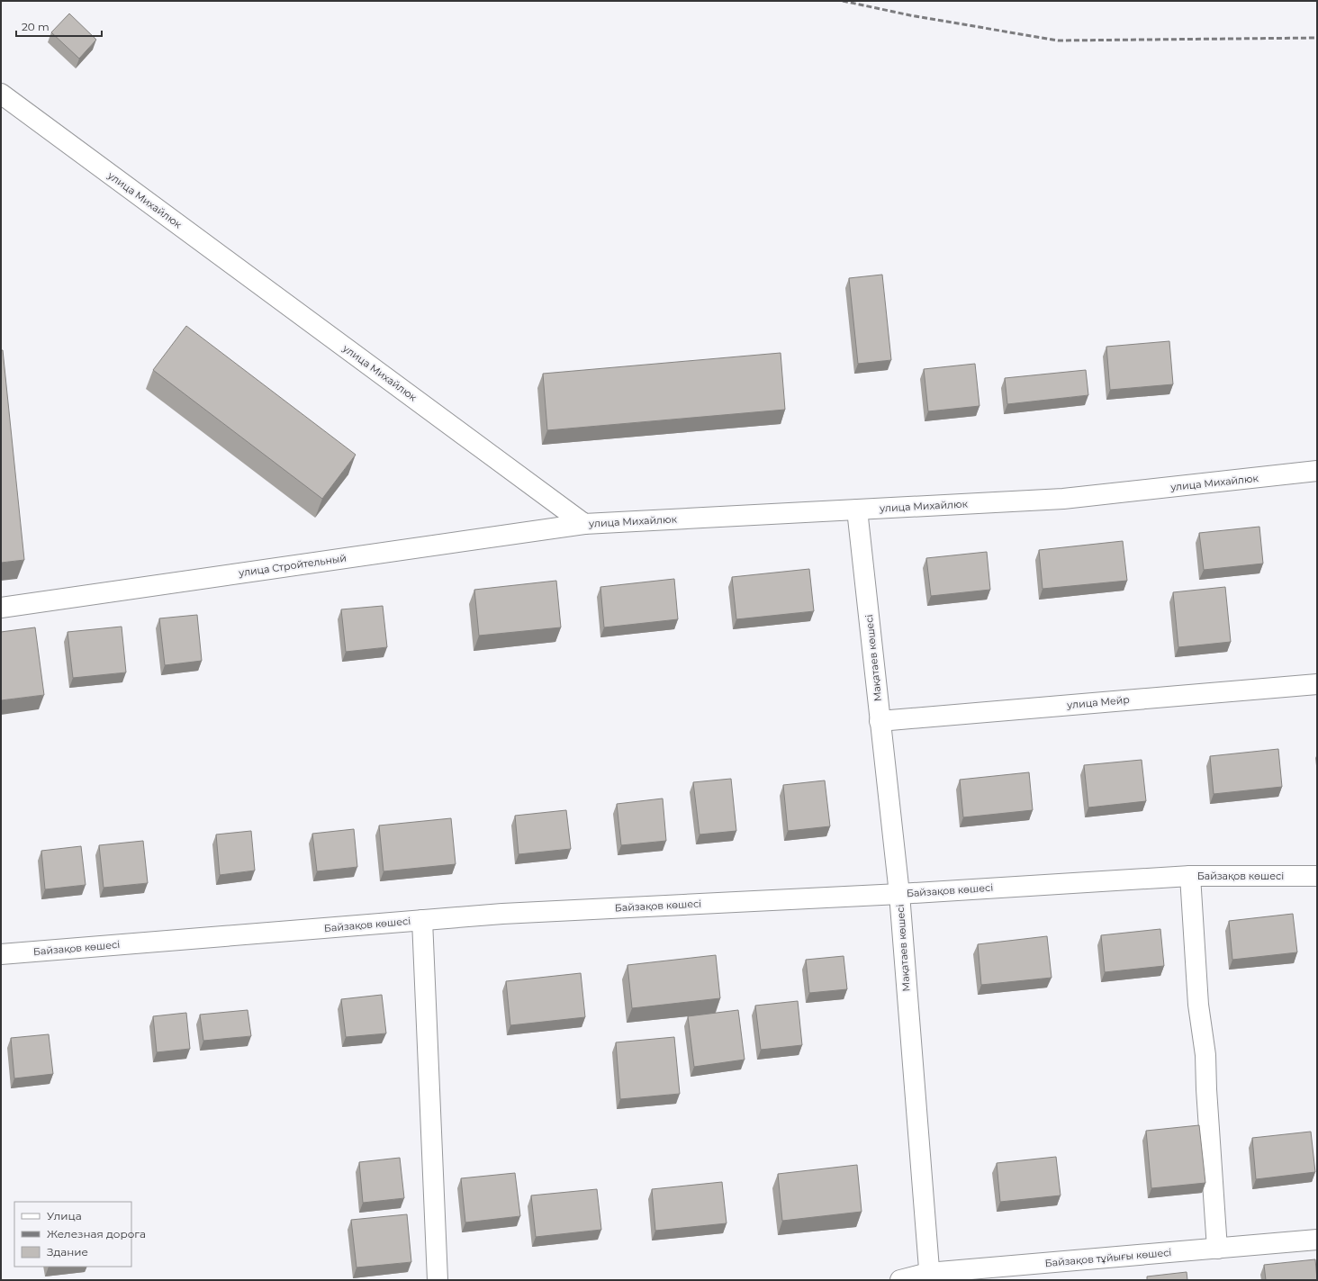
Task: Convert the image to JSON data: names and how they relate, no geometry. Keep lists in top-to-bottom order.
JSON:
{
  "streets": {
    "street": [
      "улица Михайлюк",
      "улица Стройтельный",
      "Мақатаев көшесі",
      "улица Мейр",
      "Байзақов көшесі",
      "Байзақов тұйығы көшесі"
    ]
  },
  "crossings": [
    ["улица Михайлюк", "улица Стройтельный"],
    ["улица Михайлюк", "Мақатаев көшесі"],
    ["Мақатаев көшесі", "улица Мейр"],
    ["Мақатаев көшесі", "Байзақов көшесі"],
    ["Мақатаев көшесі", "Байзақов тұйығы көшесі"]
  ],
  "legend": ["Улица", "Железная дорога", "Здание"],
  "scale_bar": "20 m"
}
